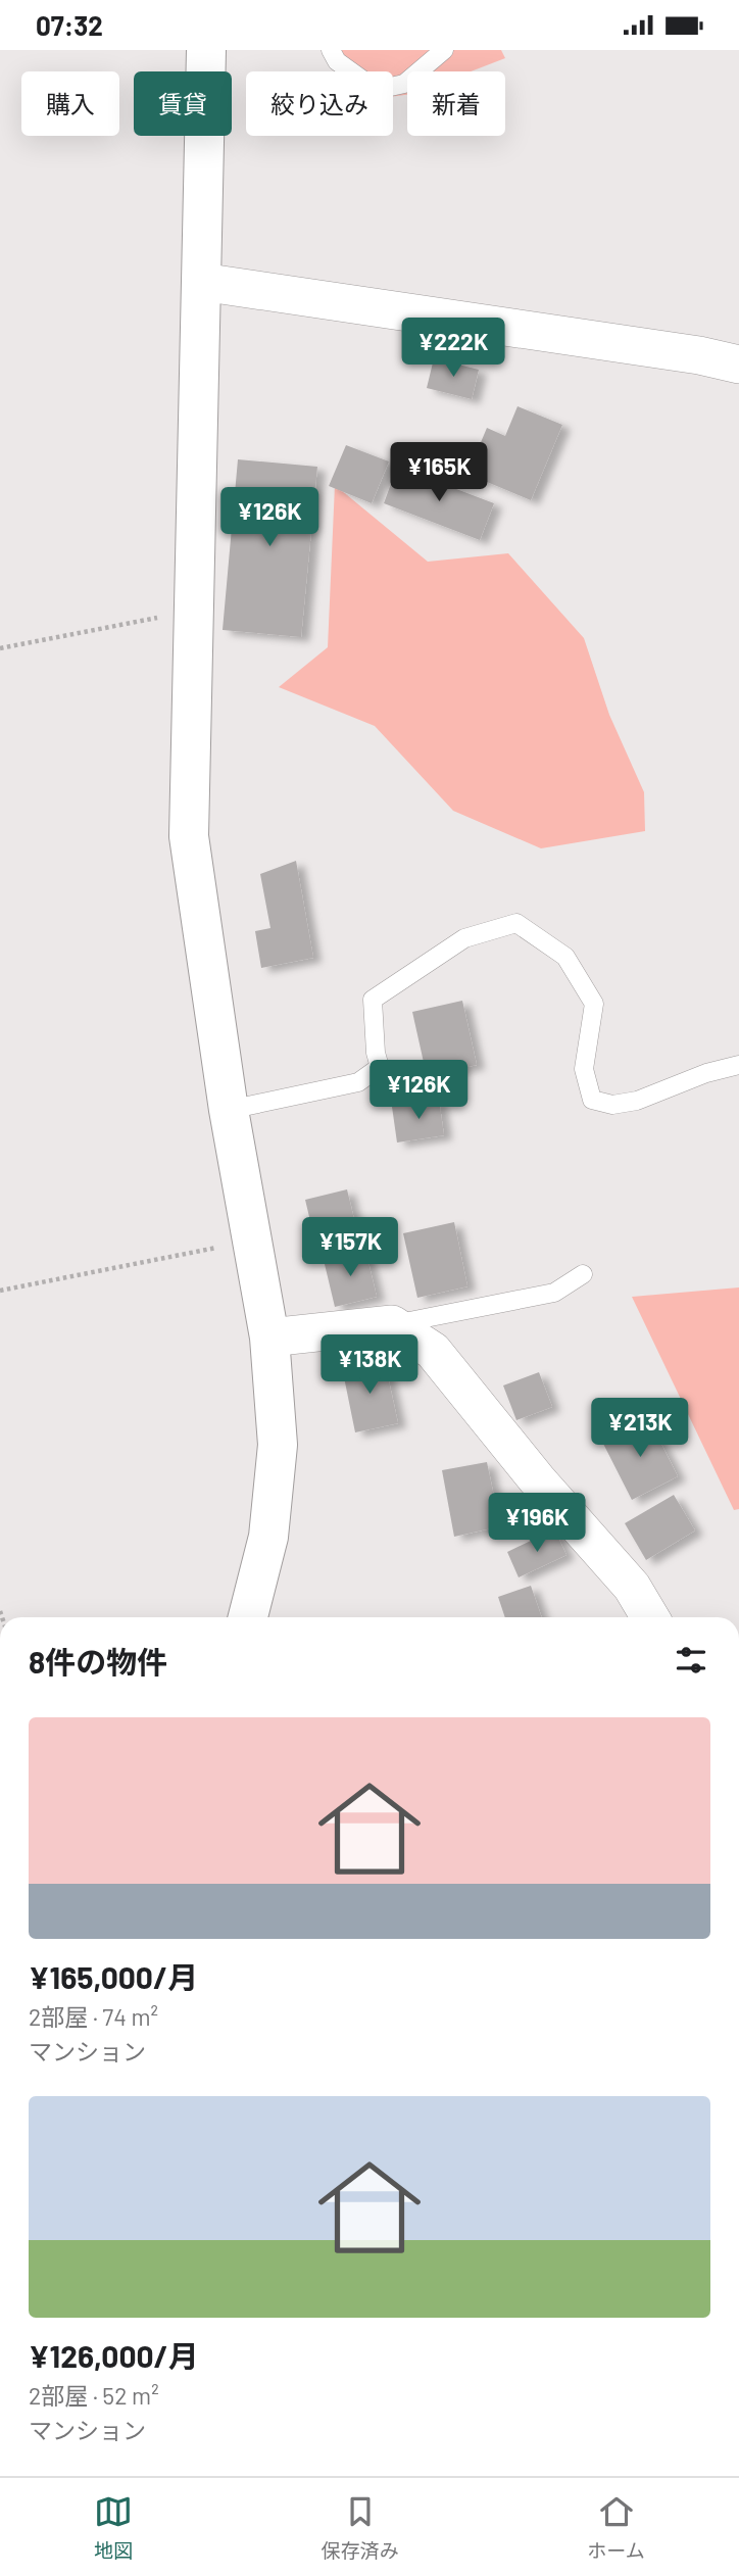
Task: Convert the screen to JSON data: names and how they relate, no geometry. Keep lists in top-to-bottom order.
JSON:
{
  "page": {
    "status": "07:32",
    "chip": [
      "購入",
      "賃貸",
      "絞り込み",
      "新着"
    ],
    "price": [
      "¥222K",
      "¥165K",
      "¥126K",
      "¥126K",
      "¥157K",
      "¥138K",
      "¥213K",
      "¥196K"
    ],
    "heading": "8件の物件",
    "list": [
      {
        "name": "¥165,000/月",
        "note": "2部屋 · 74 m² · マンション"
      },
      {
        "name": "¥126,000/月",
        "note": "2部屋 · 52 m² · マンション"
      }
    ],
    "tabs": ["地図", "保存済み", "ホーム"]
  }
}
